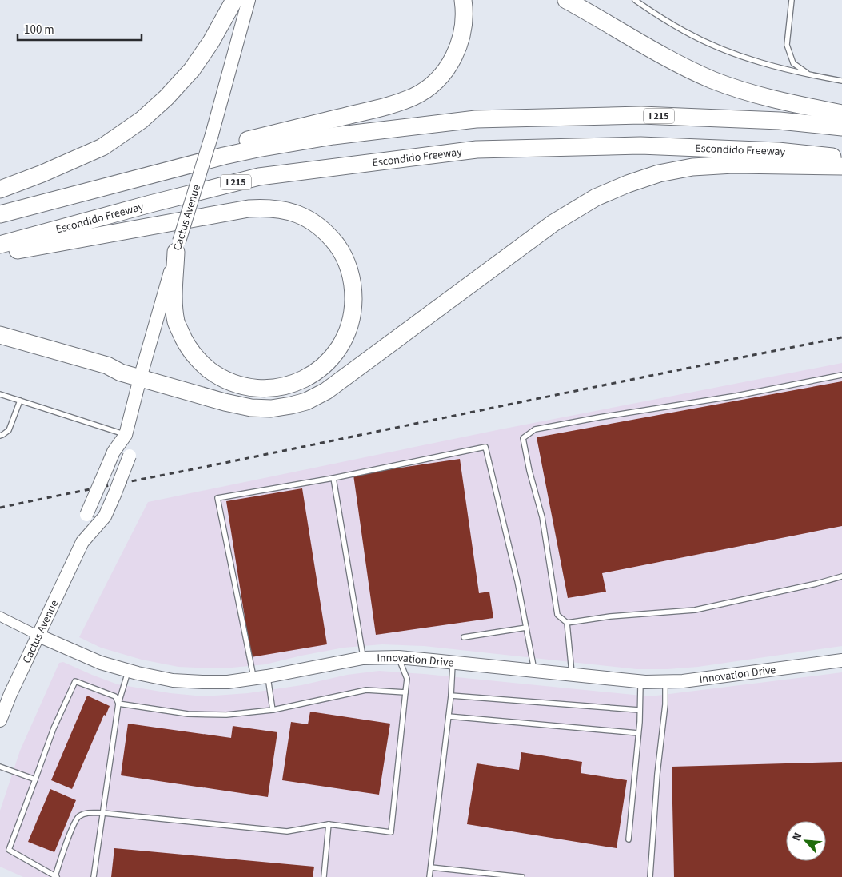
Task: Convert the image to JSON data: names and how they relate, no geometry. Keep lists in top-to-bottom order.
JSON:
{
  "streets": {
    "highway": ["I 215", "Escondido Freeway"],
    "main road": ["Cactus Avenue", "Innovation Drive"]
  },
  "crossings": [
    ["Cactus Avenue", "Innovation Drive"]
  ],
  "scale_bar": "100 m",
  "north": "top left"
}
